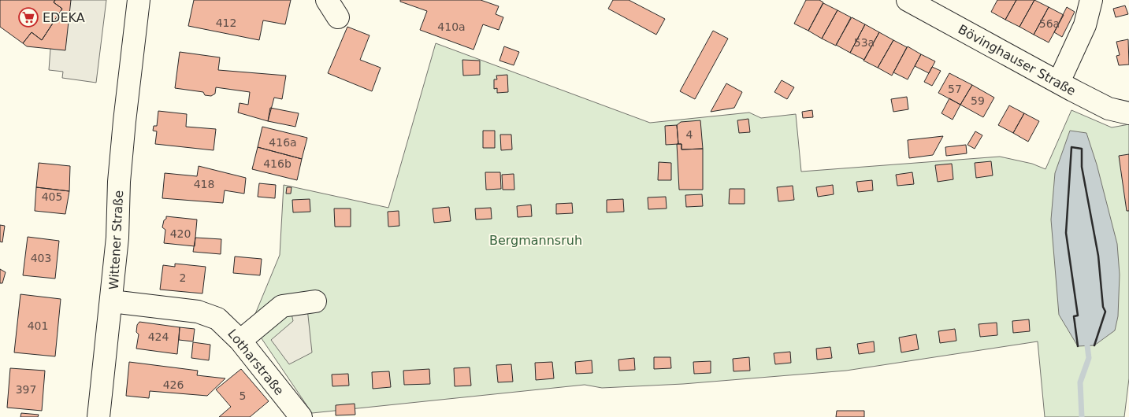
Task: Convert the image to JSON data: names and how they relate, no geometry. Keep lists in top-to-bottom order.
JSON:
{
  "streets": {
    "street": ["Bövinghauser Straße", "Wittener Straße", "Lotharstraße"]
  },
  "crossings": [
    ["Wittener Straße", "Lotharstraße"]
  ],
  "parks": ["Bergmannsruh"],
  "places": {
    "supermarket": ["EDEKA"]
  },
  "house_numbers": [
    "412",
    "56a",
    "410a",
    "53a",
    "57",
    "59",
    "4",
    "416a",
    "416b",
    "418",
    "405",
    "420",
    "403",
    "2",
    "401",
    "424",
    "426",
    "397",
    "5"
  ]
}
